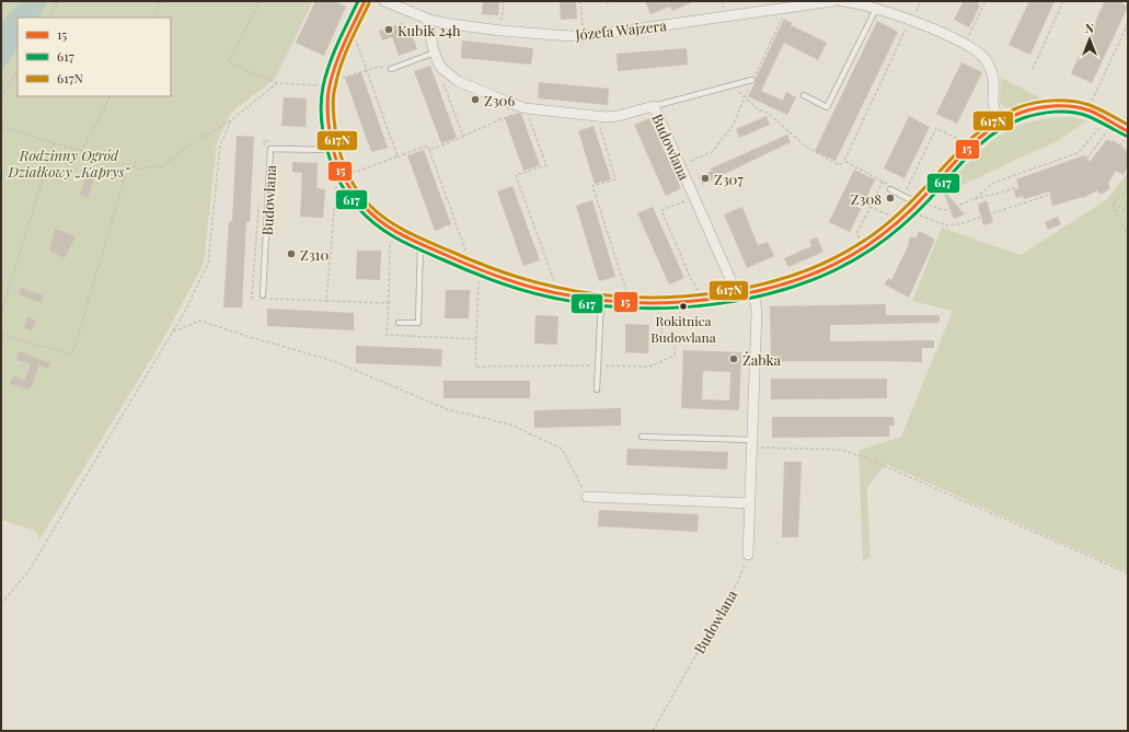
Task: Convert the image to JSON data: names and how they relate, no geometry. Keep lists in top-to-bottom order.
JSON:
{
  "streets": {
    "street": ["Józefa Wajzera", "Budowlana"]
  },
  "crossings": [
    ["Józefa Wajzera", "Budowlana"]
  ],
  "parks": ["Rodzinny Ogród Działkowy „Kaprys”"],
  "places": [
    "Kubik 24h",
    "Z306",
    "Z307",
    "Z308",
    "Z310",
    "Rokitnica Budowlana",
    "Żabka"
  ],
  "lines": ["transit line 15", "transit line 617", "transit line 617N"],
  "legend": ["15", "617", "617N"],
  "north": "top"
}
